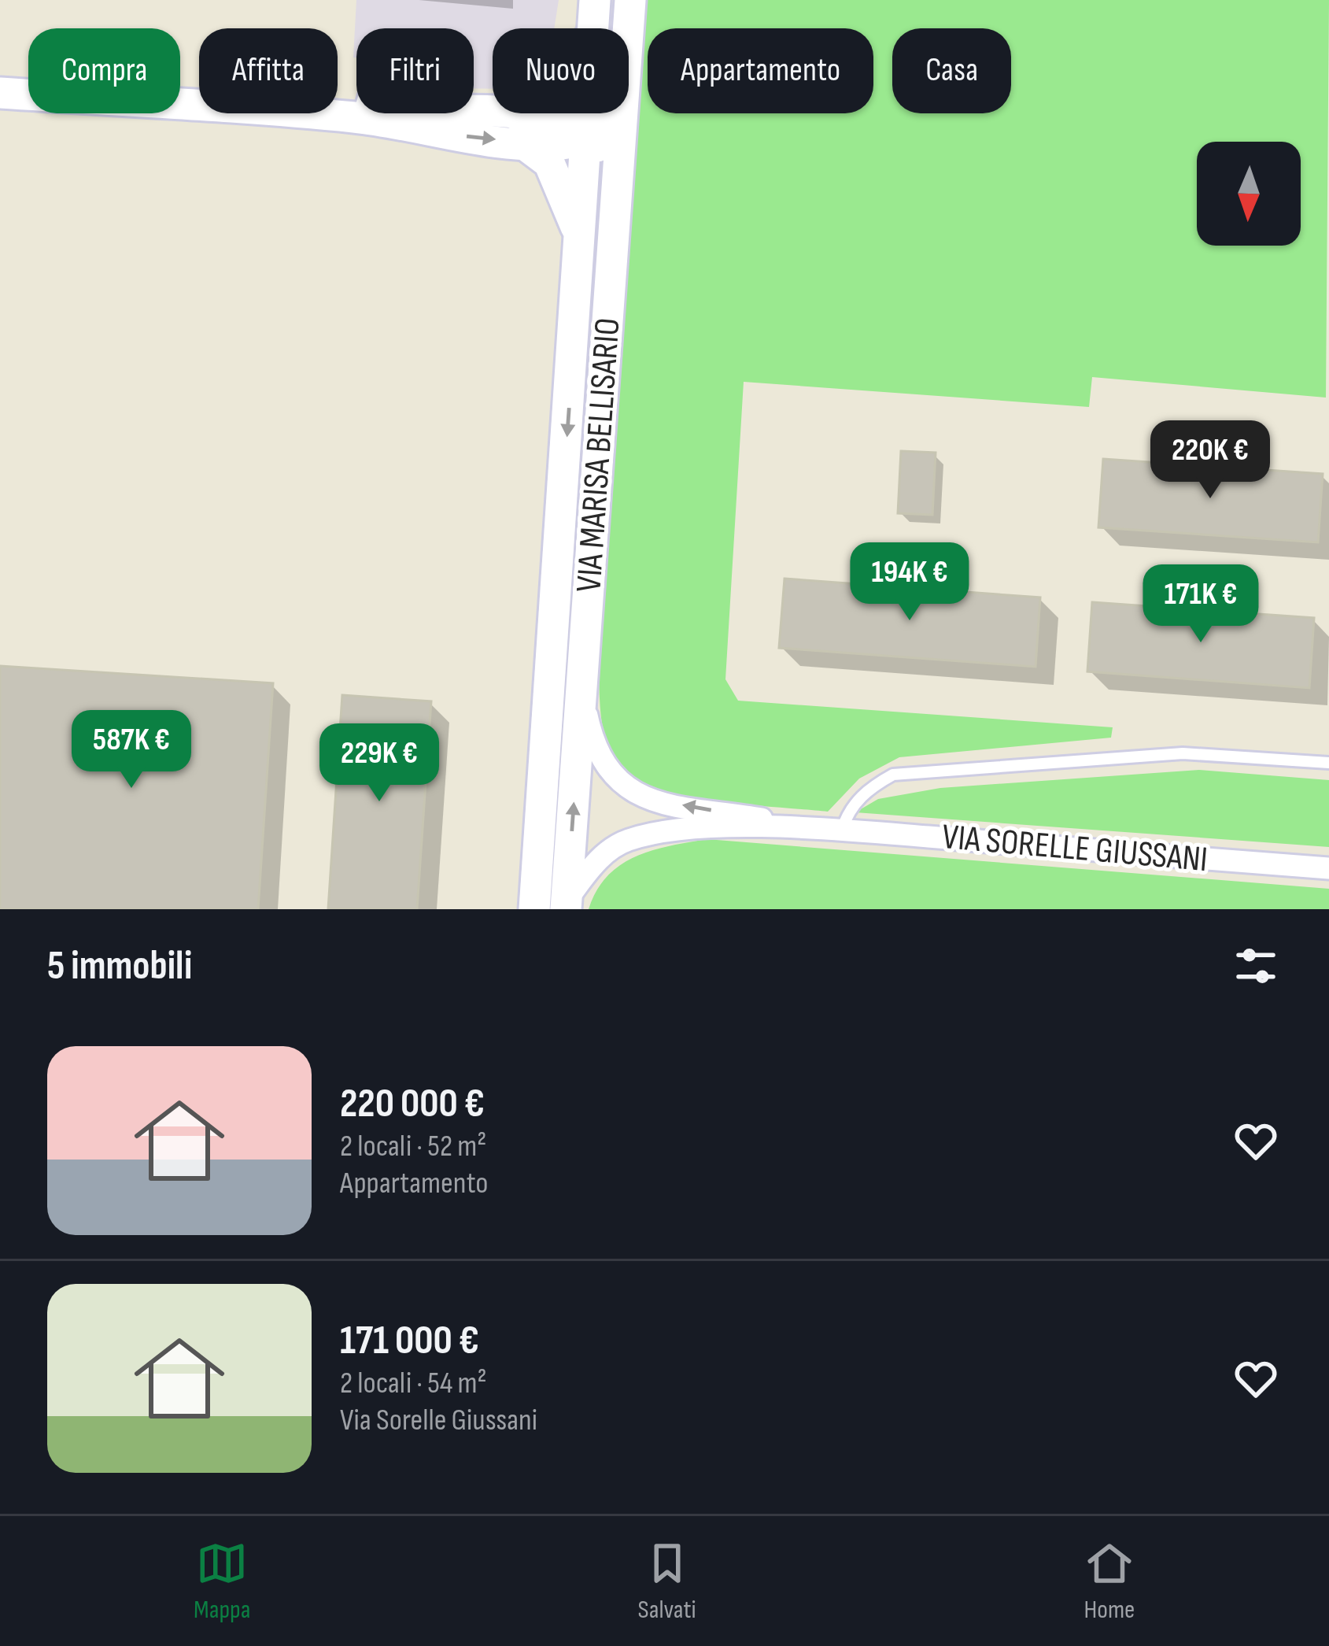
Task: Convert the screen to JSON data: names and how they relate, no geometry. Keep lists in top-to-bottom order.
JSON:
{
  "streets": {
    "main road": ["VIA MARISA BELLISARIO"],
    "street": ["VIA SORELLE GIUSSANI"]
  },
  "north": "bottom",
  "page": {
    "chip": [
      "Compra",
      "Affitta",
      "Filtri",
      "Nuovo",
      "Appartamento",
      "Casa"
    ],
    "price": [
      "220K €",
      "194K €",
      "171K €",
      "587K €",
      "229K €"
    ],
    "heading": "5 immobili",
    "list": [
      {
        "name": "220 000 €",
        "note": "2 locali · 52 m² · Appartamento"
      },
      {
        "name": "171 000 €",
        "note": "2 locali · 54 m² · Via Sorelle Giussani"
      }
    ],
    "tabs": ["Mappa", "Salvati", "Home"]
  }
}
